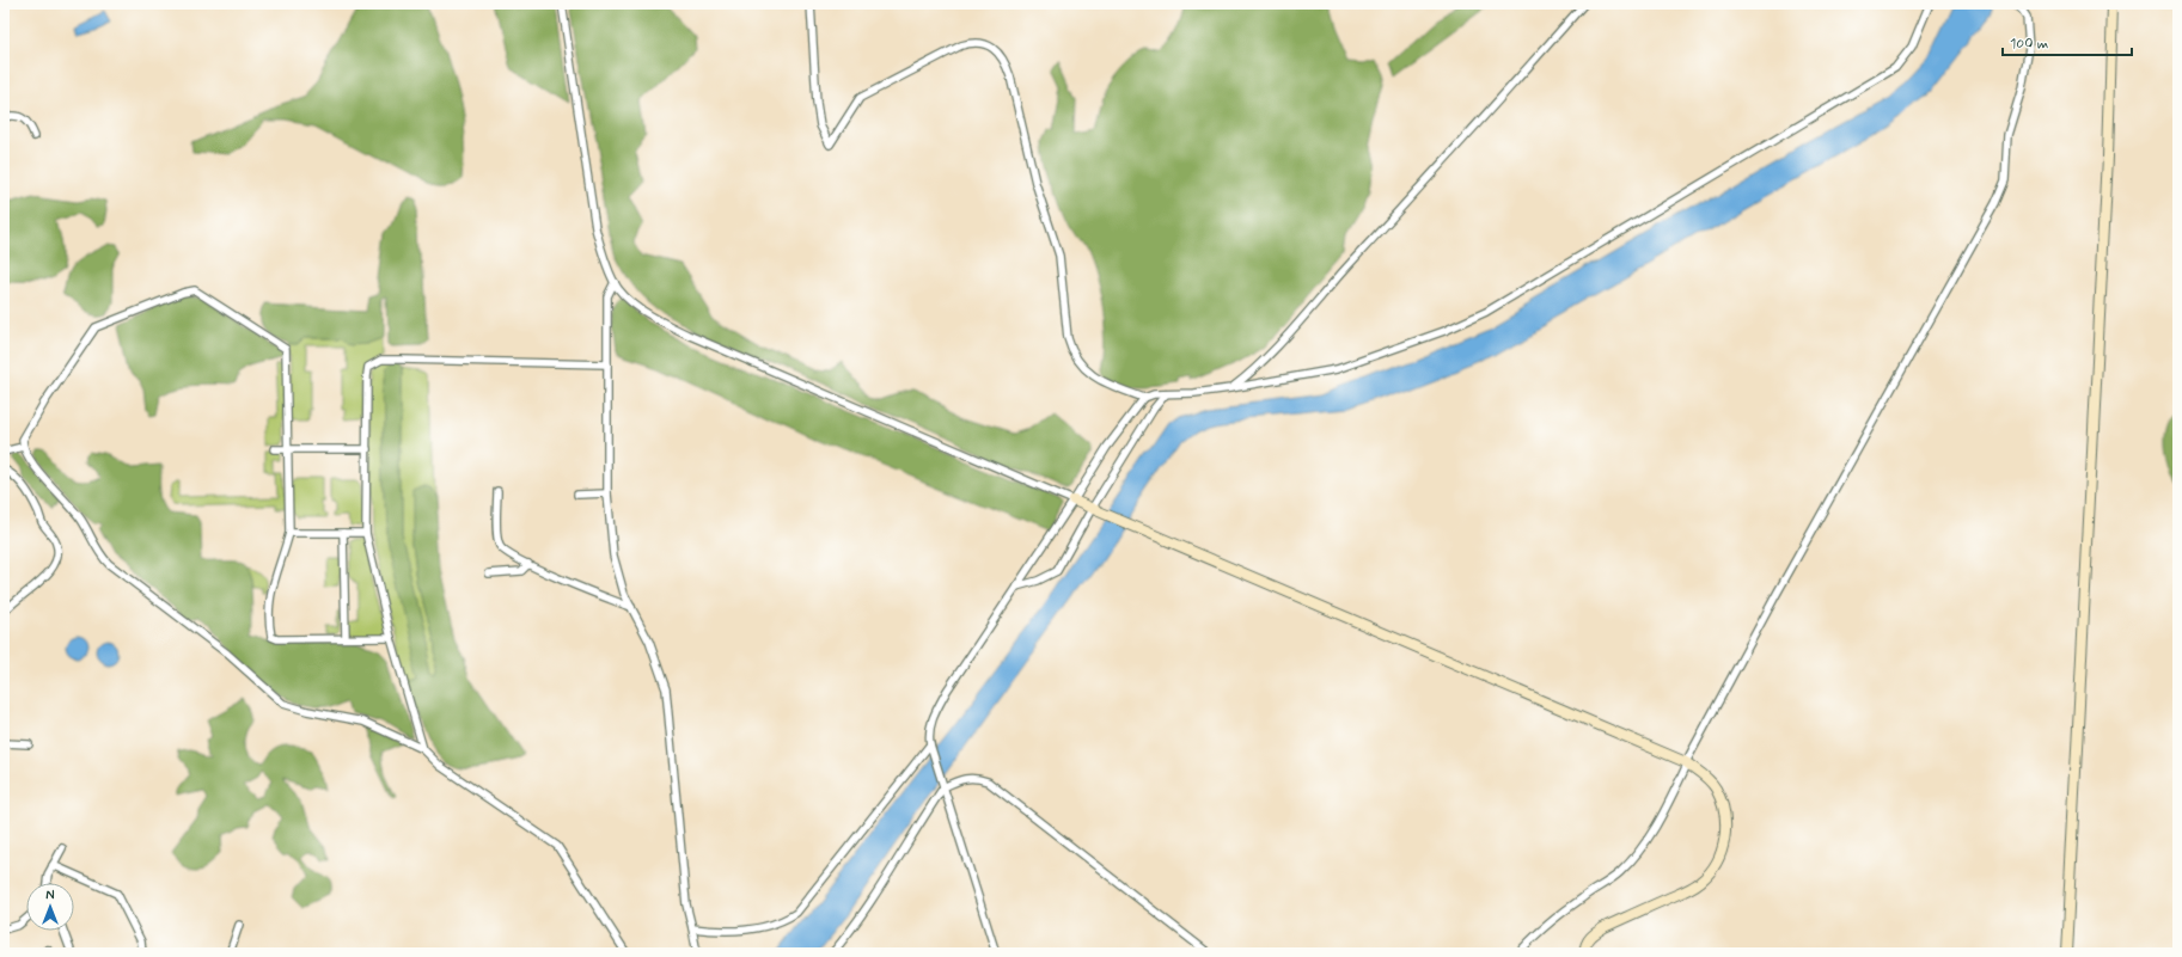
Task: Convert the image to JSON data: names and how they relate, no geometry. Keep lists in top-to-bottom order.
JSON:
{
  "scale_bar": "100 m",
  "north": "top"
}
